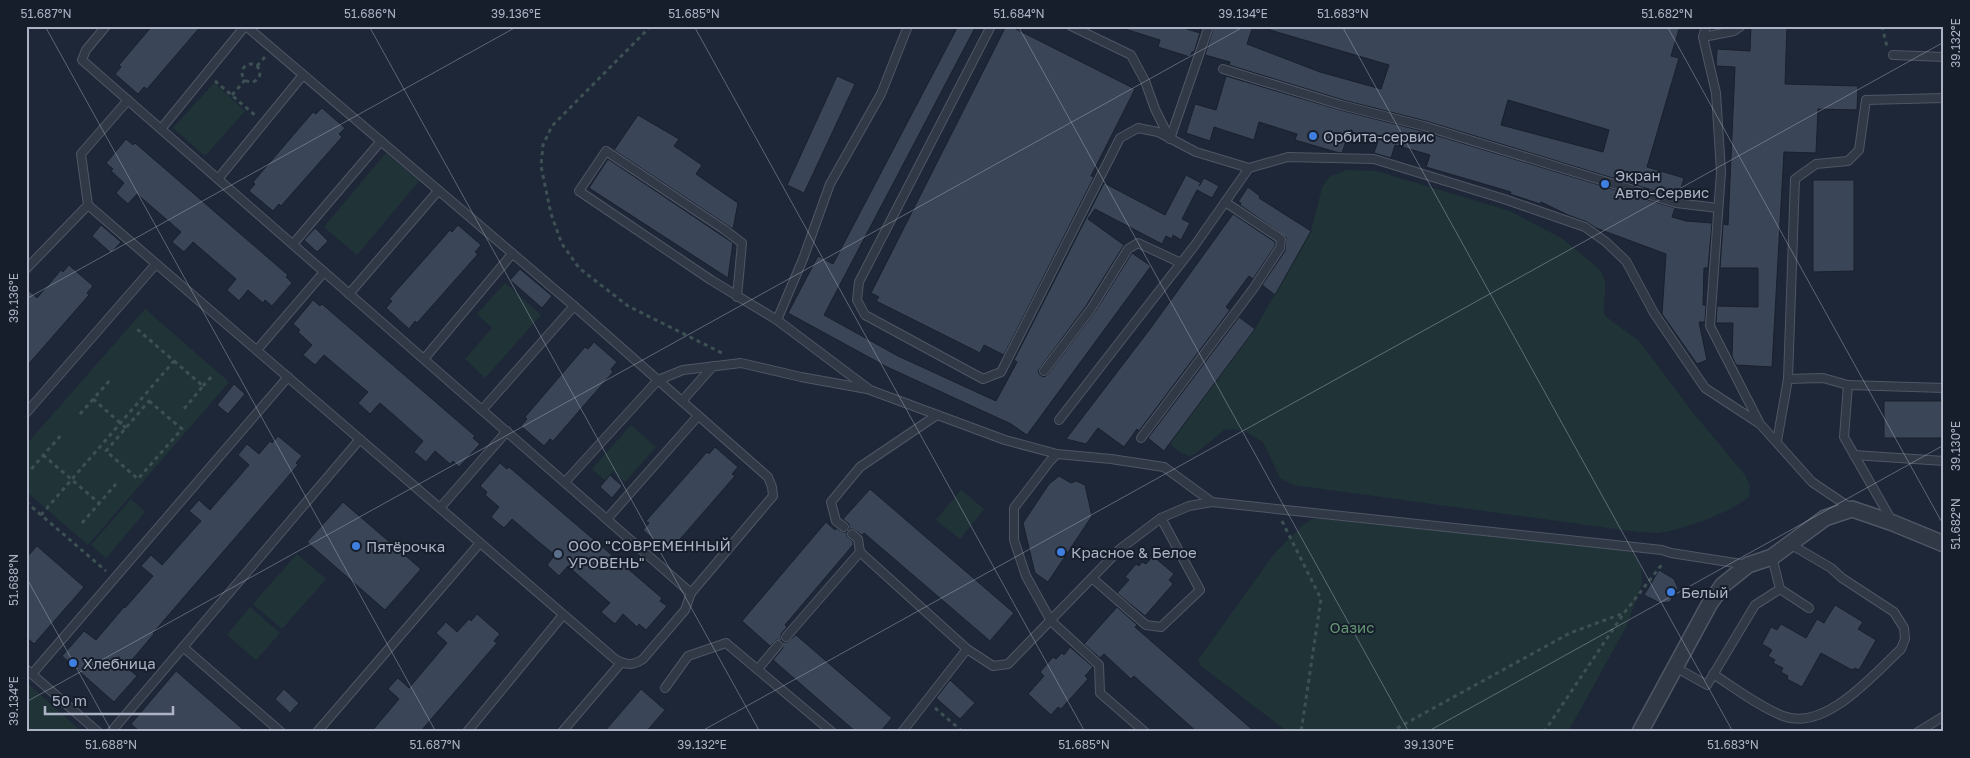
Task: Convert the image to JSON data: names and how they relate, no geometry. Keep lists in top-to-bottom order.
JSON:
{
  "parks": ["Оазис"],
  "places": [
    "Орбита-сервис",
    "Экран Авто-Сервис",
    "Пятёрочка",
    "Красное & Белое",
    "ООО \"СОВРЕМЕННЫЙ УРОВЕНЬ\"",
    "Белый",
    "Хлебница"
  ],
  "scale_bar": "50 m",
  "coordinates": [
    "51.687°N",
    "51.686°N",
    "39.136°E",
    "51.685°N",
    "51.684°N",
    "39.134°E",
    "51.683°N",
    "51.682°N",
    "39.132°E",
    "39.130°E",
    "51.688°N"
  ]
}
